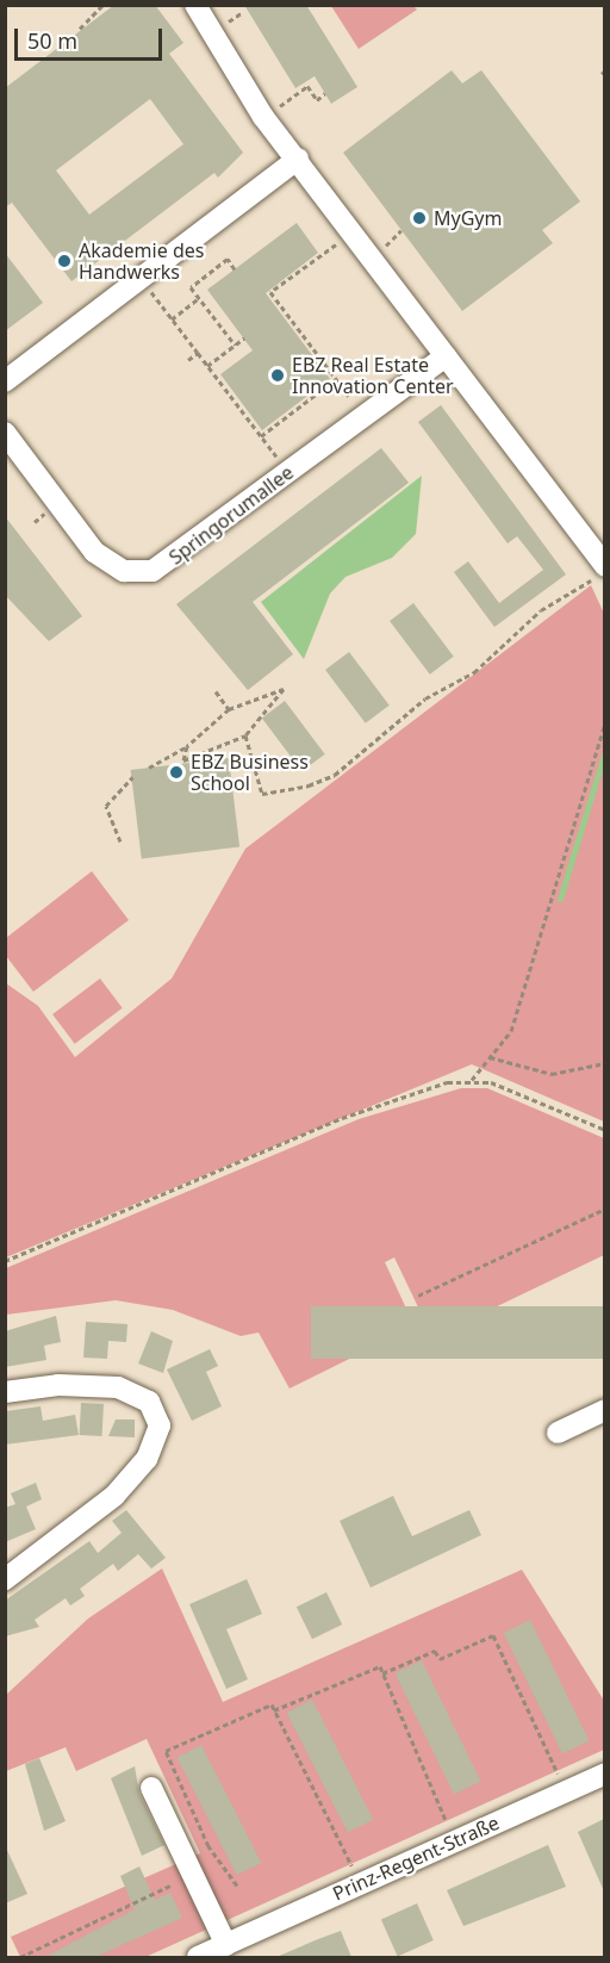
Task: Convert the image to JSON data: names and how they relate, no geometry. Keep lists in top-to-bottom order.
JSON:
{
  "streets": {
    "street": ["Springorumallee", "Prinz-Regent-Straße"]
  },
  "places": [
    "MyGym",
    "Akademie des Handwerks",
    "EBZ Real Estate Innovation Center",
    "EBZ Business School"
  ],
  "scale_bar": "50 m"
}
